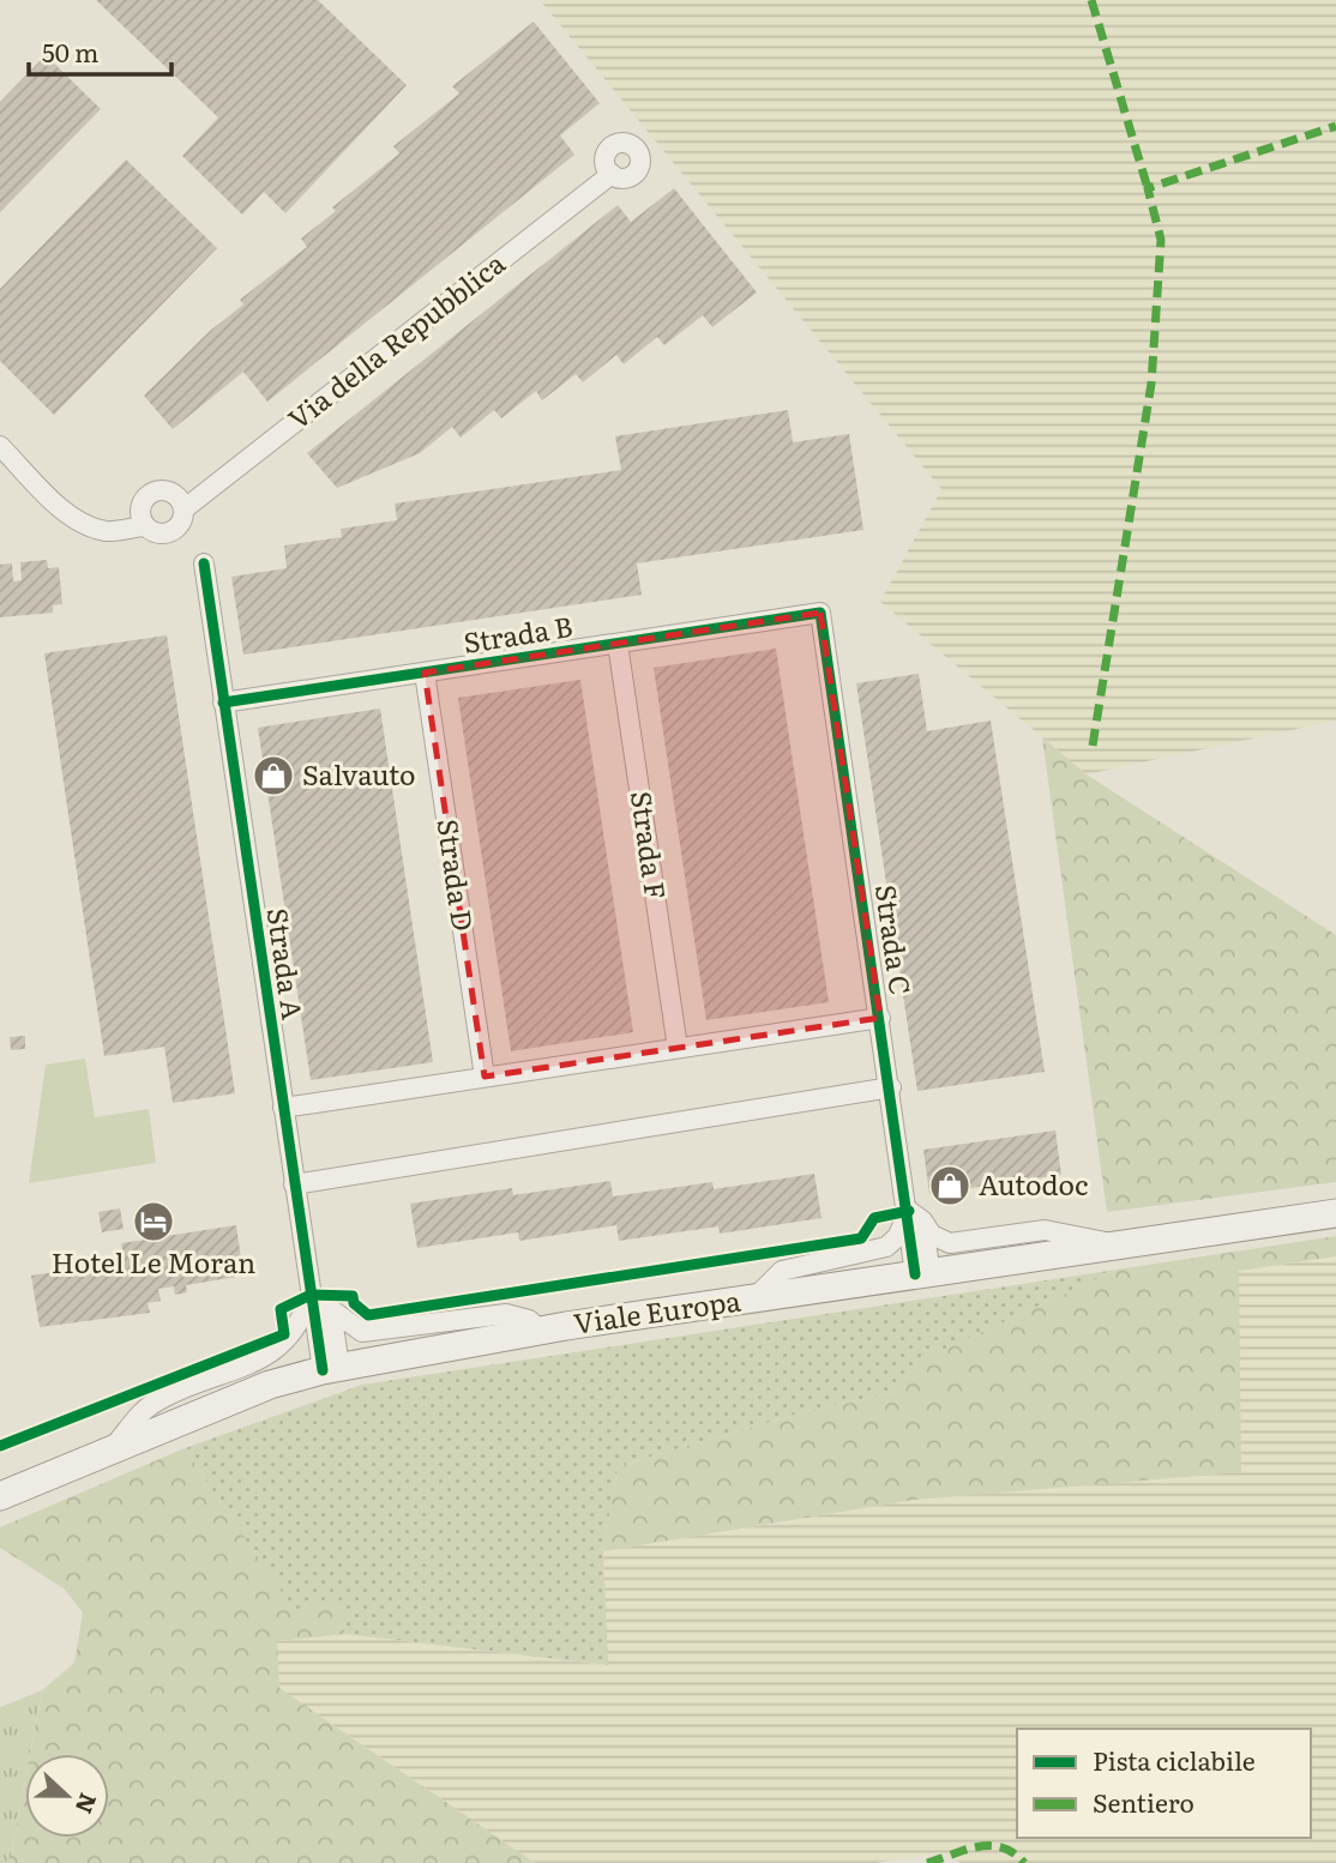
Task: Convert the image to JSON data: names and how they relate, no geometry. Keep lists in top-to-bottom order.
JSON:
{
  "streets": {
    "main road": ["Viale Europa"],
    "street": [
      "Via della Repubblica",
      "Strada B",
      "Strada F",
      "Strada D",
      "Strada C",
      "Strada A"
    ]
  },
  "crossings": [
    ["Strada B", "Strada F"],
    ["Strada B", "Strada D"],
    ["Strada B", "Strada C"],
    ["Strada B", "Strada A"],
    ["Strada C", "Viale Europa"],
    ["Strada A", "Viale Europa"]
  ],
  "places": {
    "shop": ["Salvauto", "Autodoc"],
    "hotel": ["Hotel Le Moran"]
  },
  "legend": ["Pista ciclabile", "Sentiero"],
  "scale_bar": "50 m",
  "north": "right"
}
